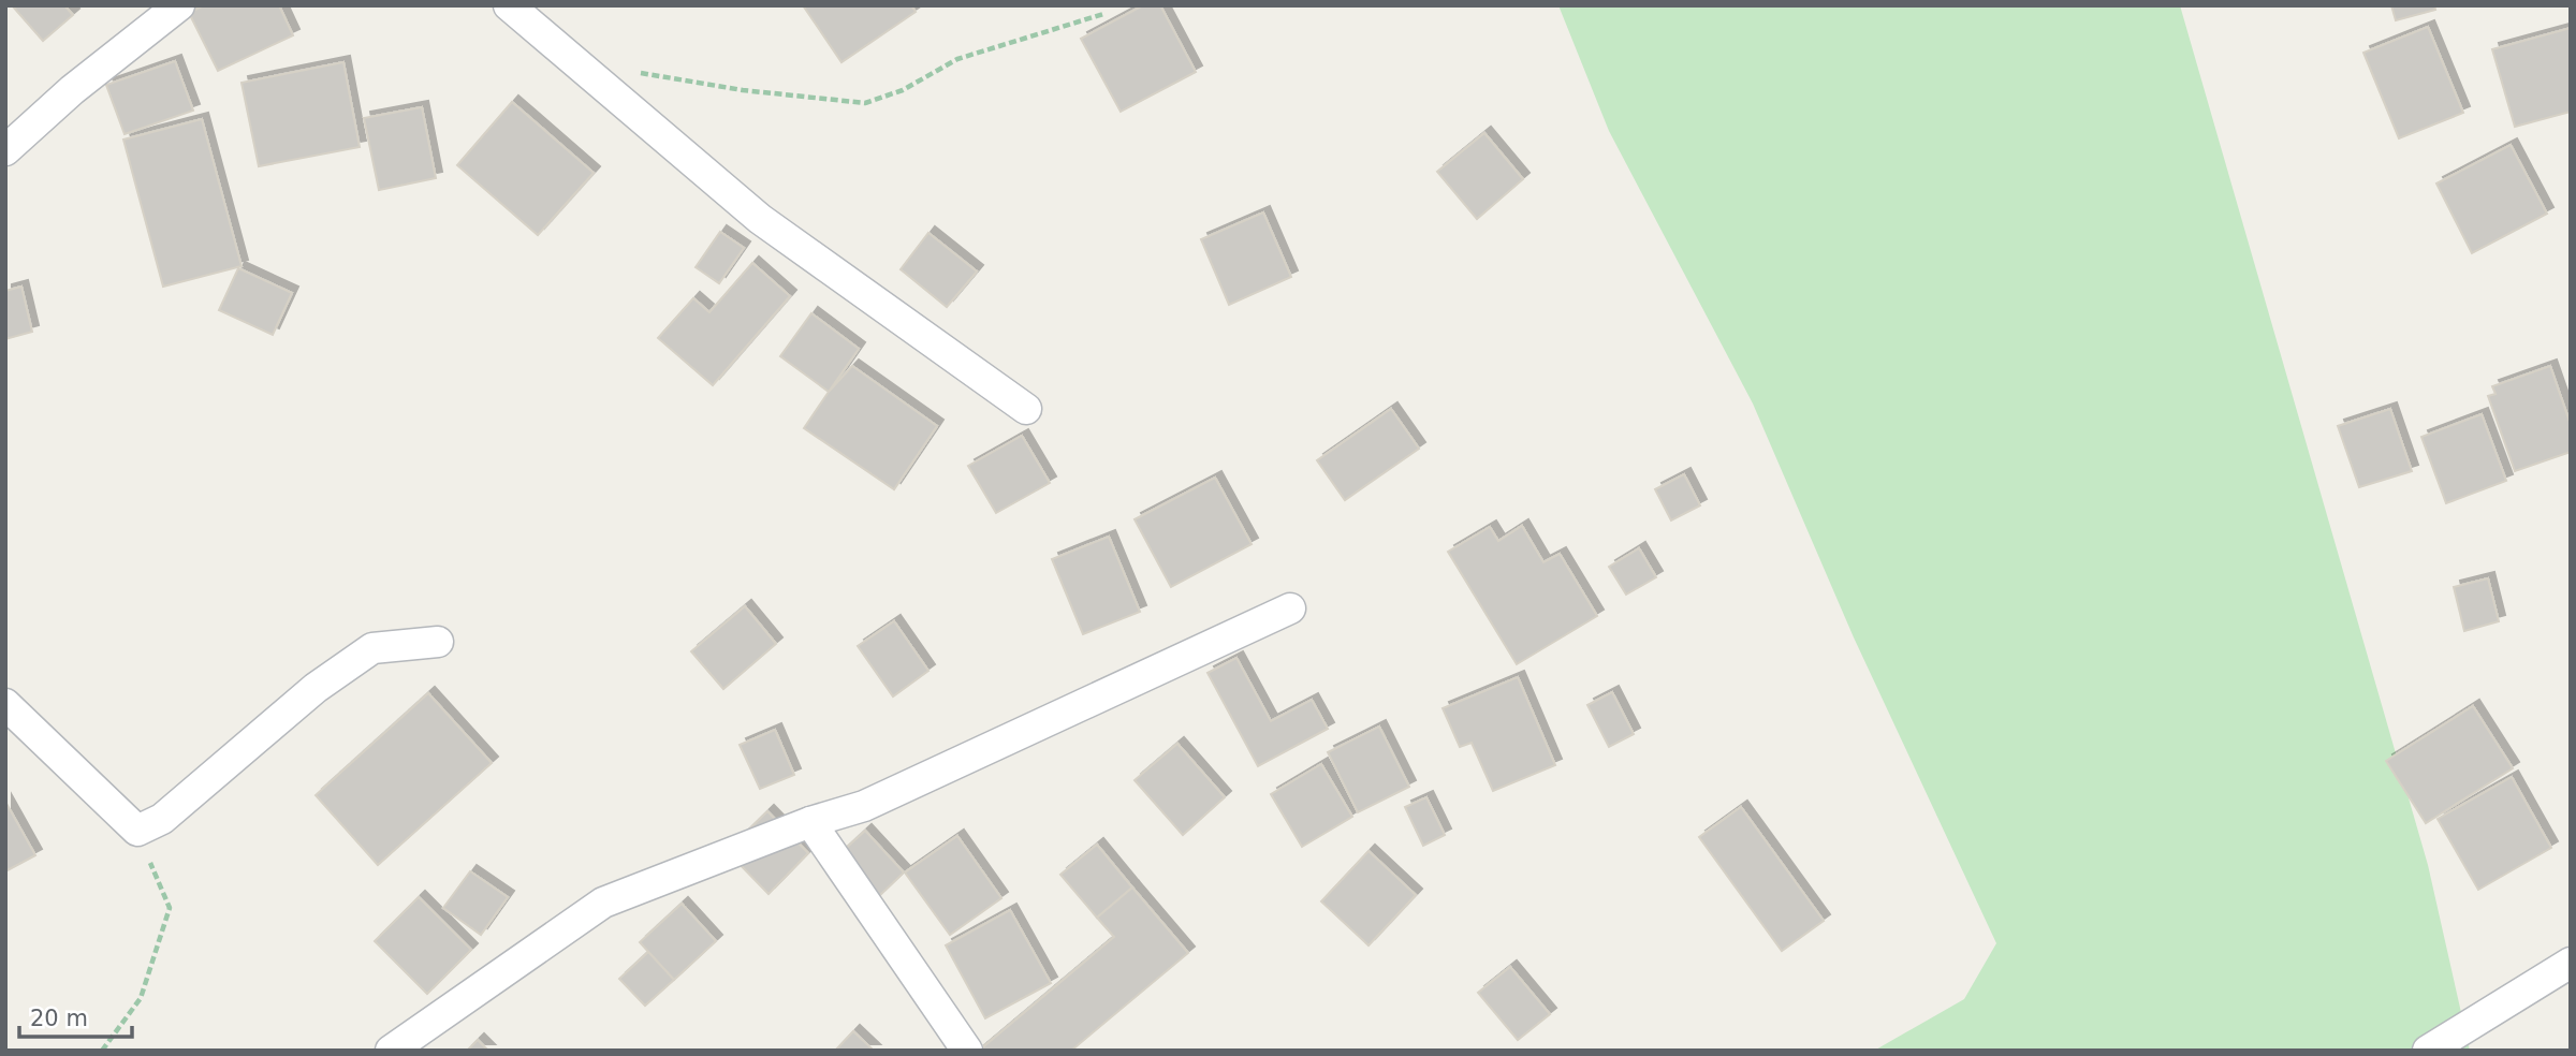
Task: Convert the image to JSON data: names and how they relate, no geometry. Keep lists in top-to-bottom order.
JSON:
{
  "scale_bar": "20 m"
}
